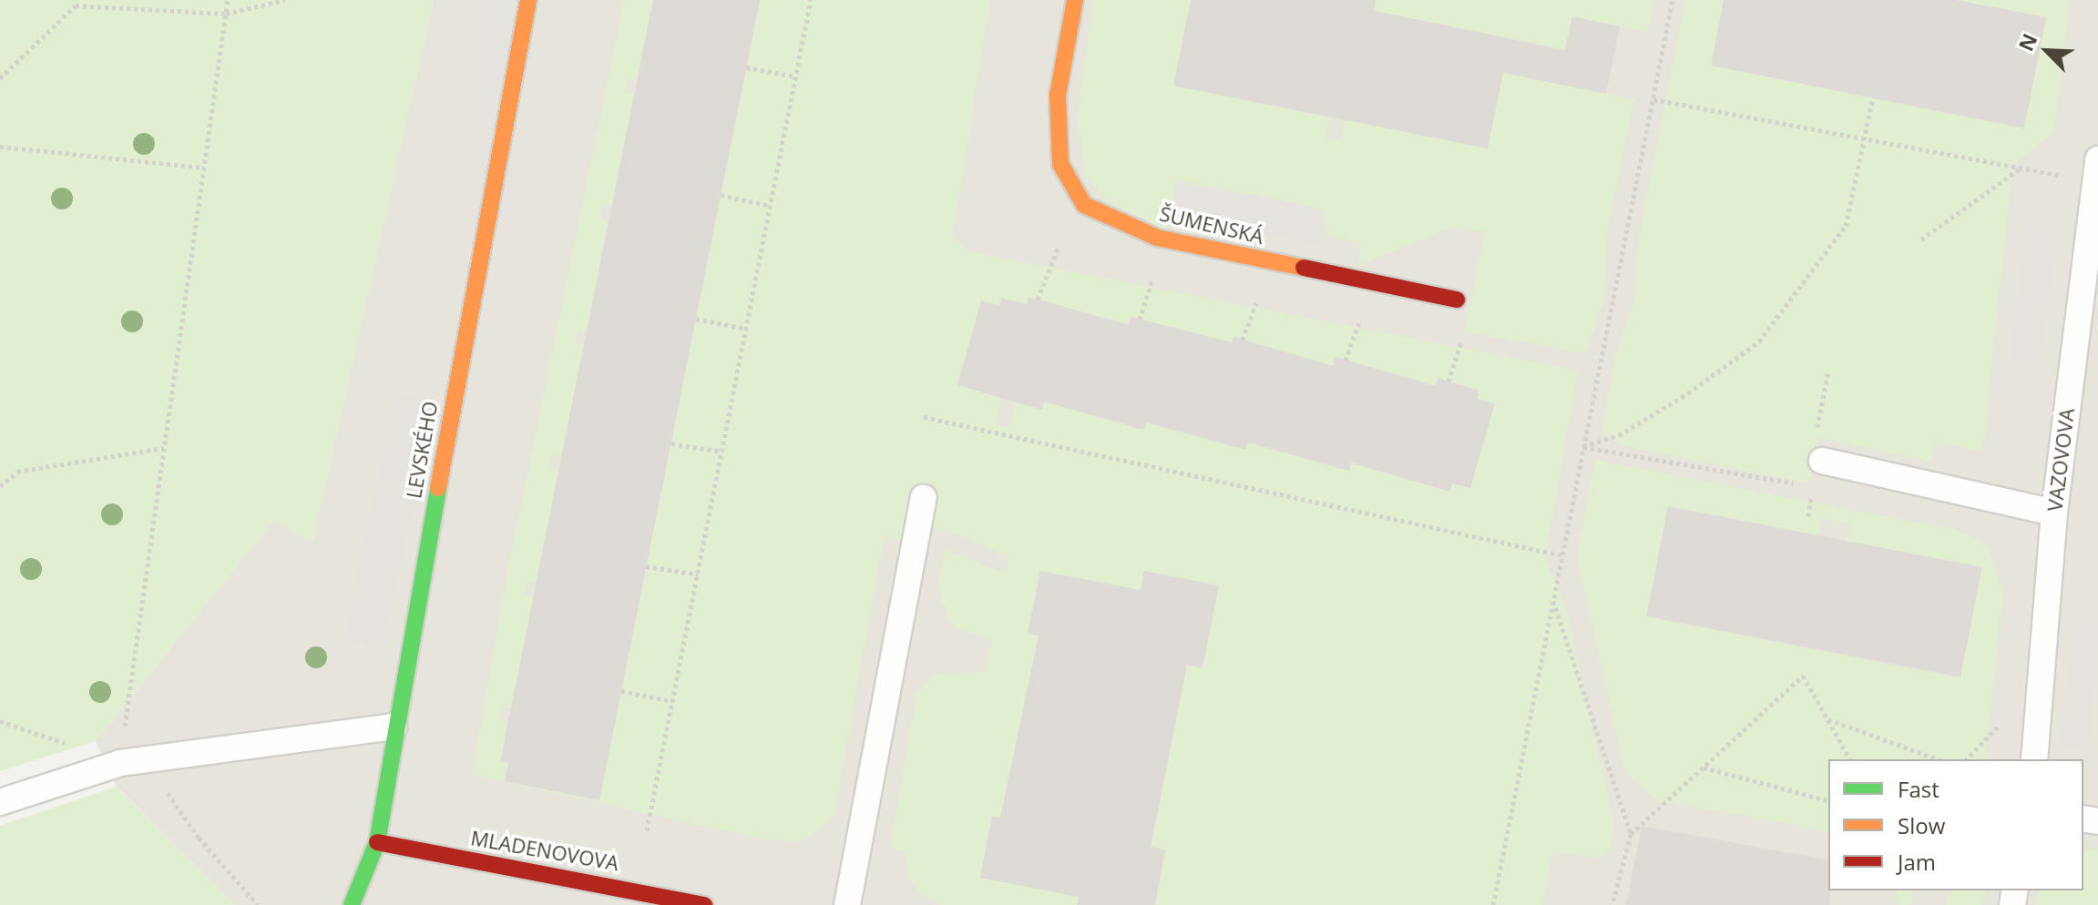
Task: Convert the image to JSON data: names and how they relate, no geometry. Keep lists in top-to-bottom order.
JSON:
{
  "streets": {
    "street": ["ŠUMENSKÁ", "LEVSKÉHO", "MLADENOVOVA"],
    "lane": ["VAZOVOVA"]
  },
  "crossings": [
    ["LEVSKÉHO", "MLADENOVOVA"]
  ],
  "legend": ["Fast", "Slow", "Jam"],
  "north": "top left"
}
